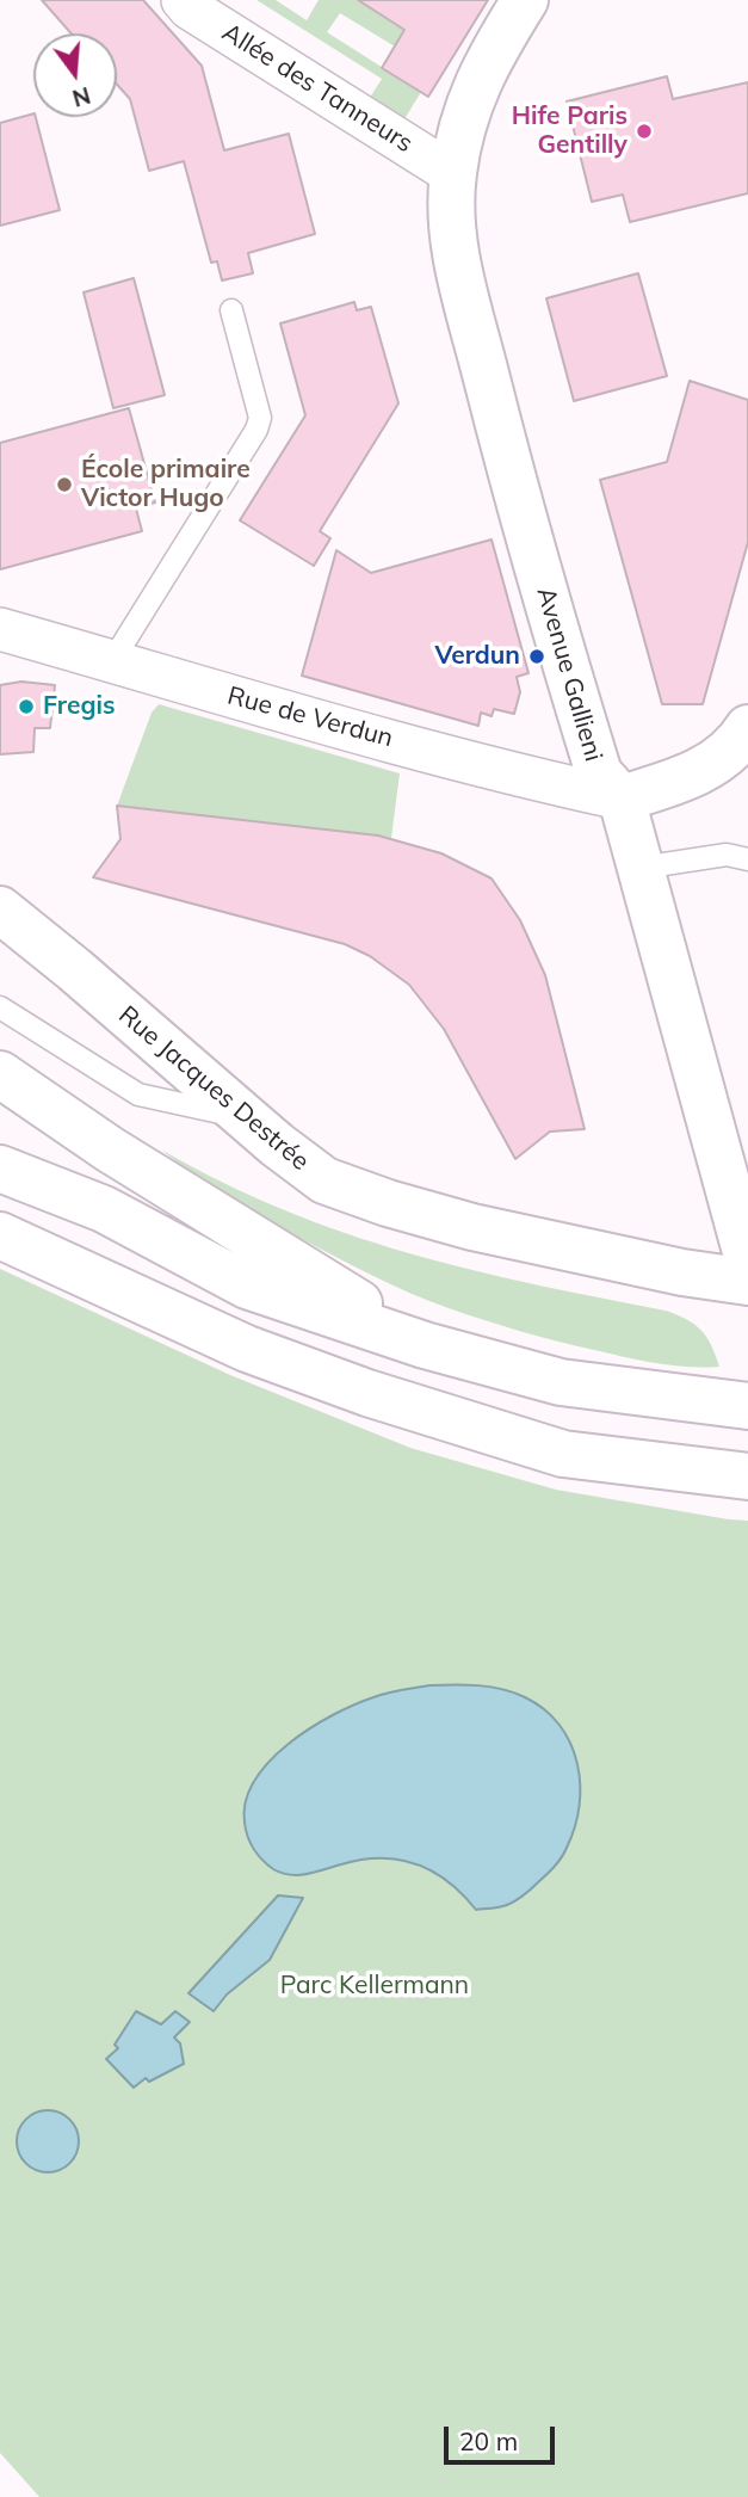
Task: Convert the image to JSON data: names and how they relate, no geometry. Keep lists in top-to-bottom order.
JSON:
{
  "streets": {
    "main road": ["Avenue Gallieni", "Rue Jacques Destrée"],
    "street": ["Allée des Tanneurs", "Rue de Verdun"]
  },
  "crossings": [
    ["Allée des Tanneurs", "Avenue Gallieni"],
    ["Avenue Gallieni", "Rue de Verdun"]
  ],
  "parks": ["Parc Kellermann"],
  "places": [
    "Hife Paris Gentilly",
    "École primaire Victor Hugo",
    "Verdun",
    "Fregis"
  ],
  "scale_bar": "20 m",
  "north": "bottom"
}
